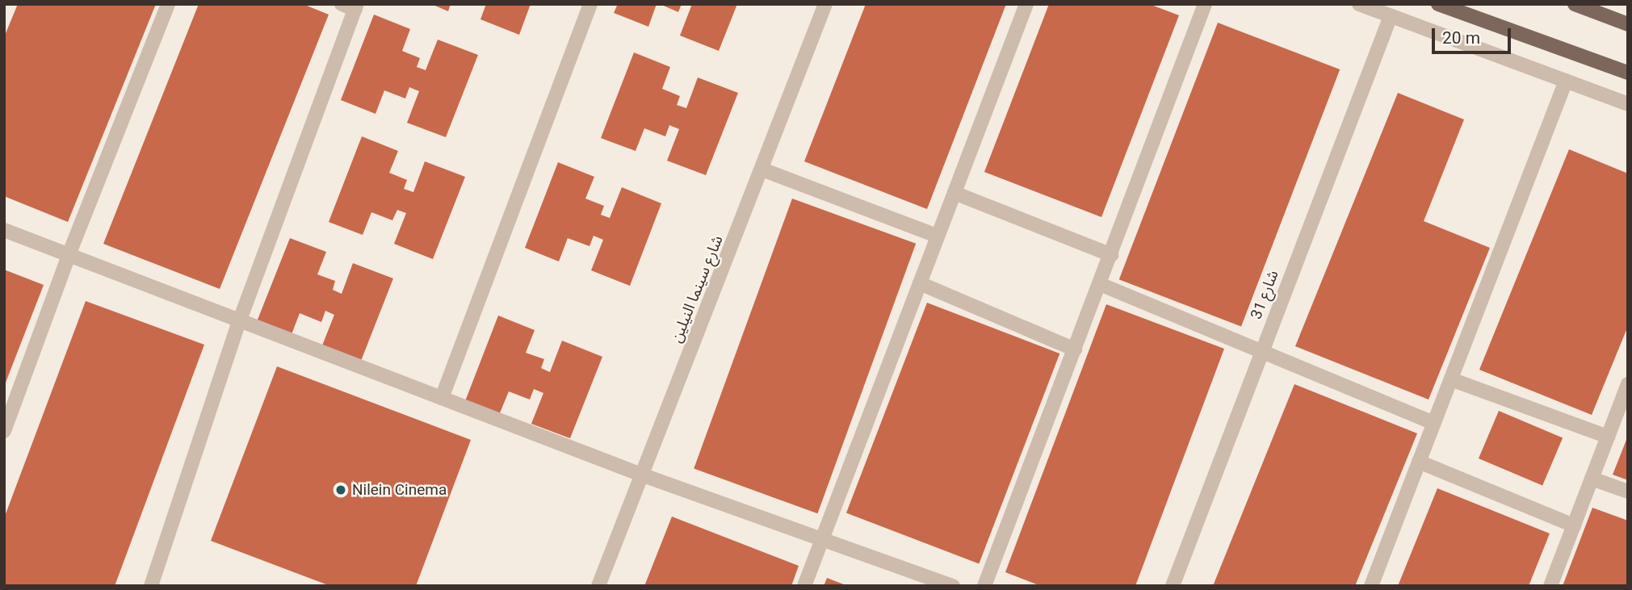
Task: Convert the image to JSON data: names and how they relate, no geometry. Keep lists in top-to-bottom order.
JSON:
{
  "streets": {
    "street": ["شارع سينما النيلين", "شارع 31"]
  },
  "places": ["Nilein Cinema"],
  "scale_bar": "20 m"
}
